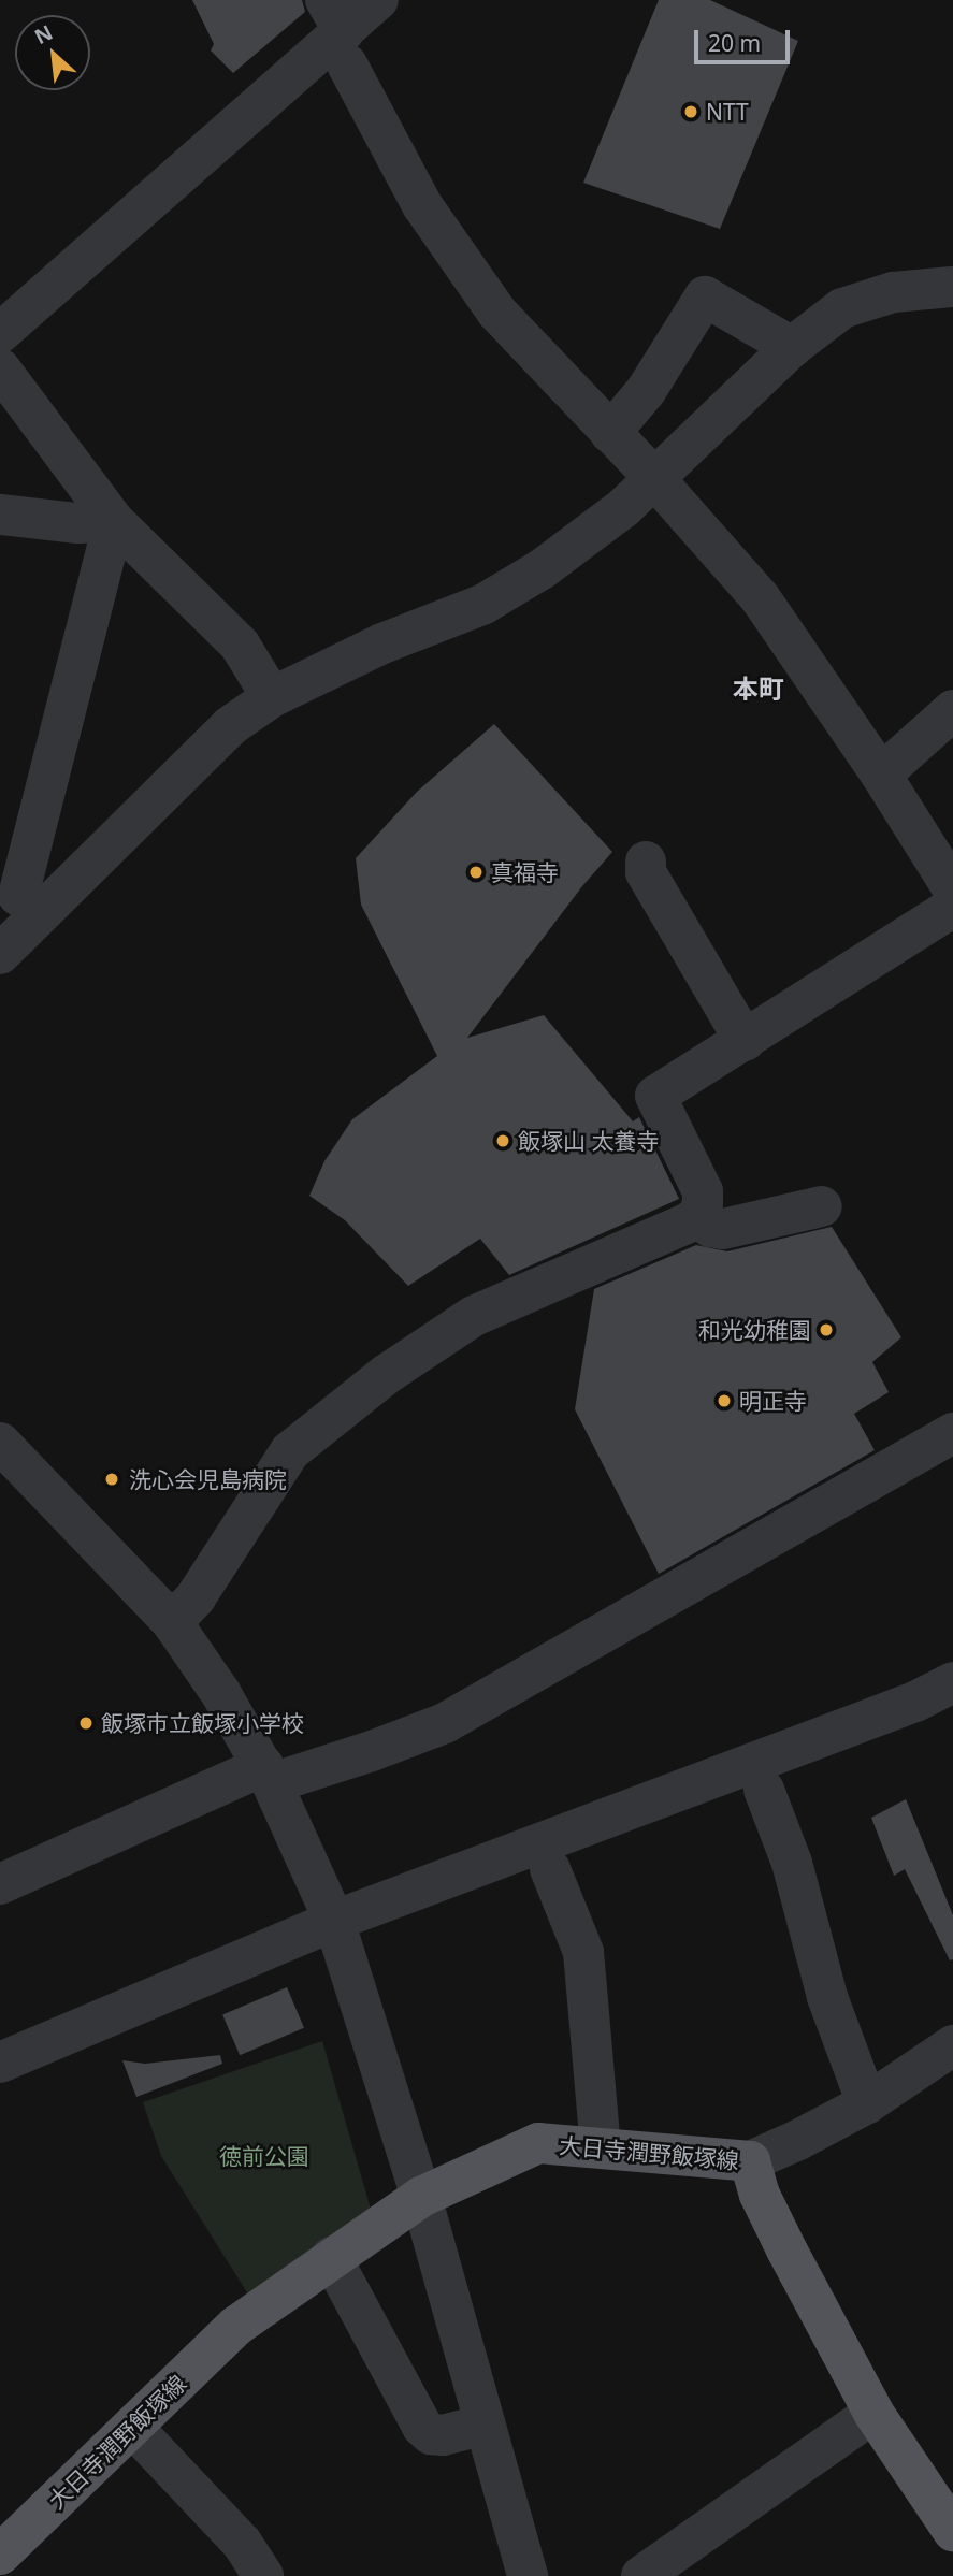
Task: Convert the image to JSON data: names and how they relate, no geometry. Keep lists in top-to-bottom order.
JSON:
{
  "streets": {
    "main road": ["大日寺潤野飯塚線"]
  },
  "districts": ["本町"],
  "parks": ["徳前公園"],
  "places": [
    "NTT",
    "真福寺",
    "飯塚山 太養寺",
    "和光幼稚園",
    "明正寺",
    "洗心会児島病院",
    "飯塚市立飯塚小学校"
  ],
  "scale_bar": "20 m",
  "north": "top left"
}
